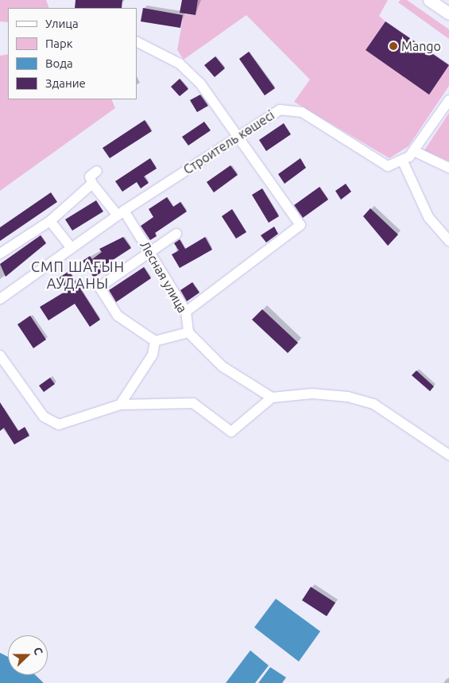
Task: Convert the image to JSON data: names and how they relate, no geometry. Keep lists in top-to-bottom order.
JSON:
{
  "streets": {
    "street": ["Строитель көшесі", "Лесная улица"]
  },
  "crossings": [
    ["Строитель көшесі", "Лесная улица"]
  ],
  "districts": ["СМП ШАҒЫН АУДАНЫ"],
  "places": ["Mango"],
  "legend": [
    "Улица",
    "Парк",
    "Вода",
    "Здание"
  ],
  "north": "right"
}
